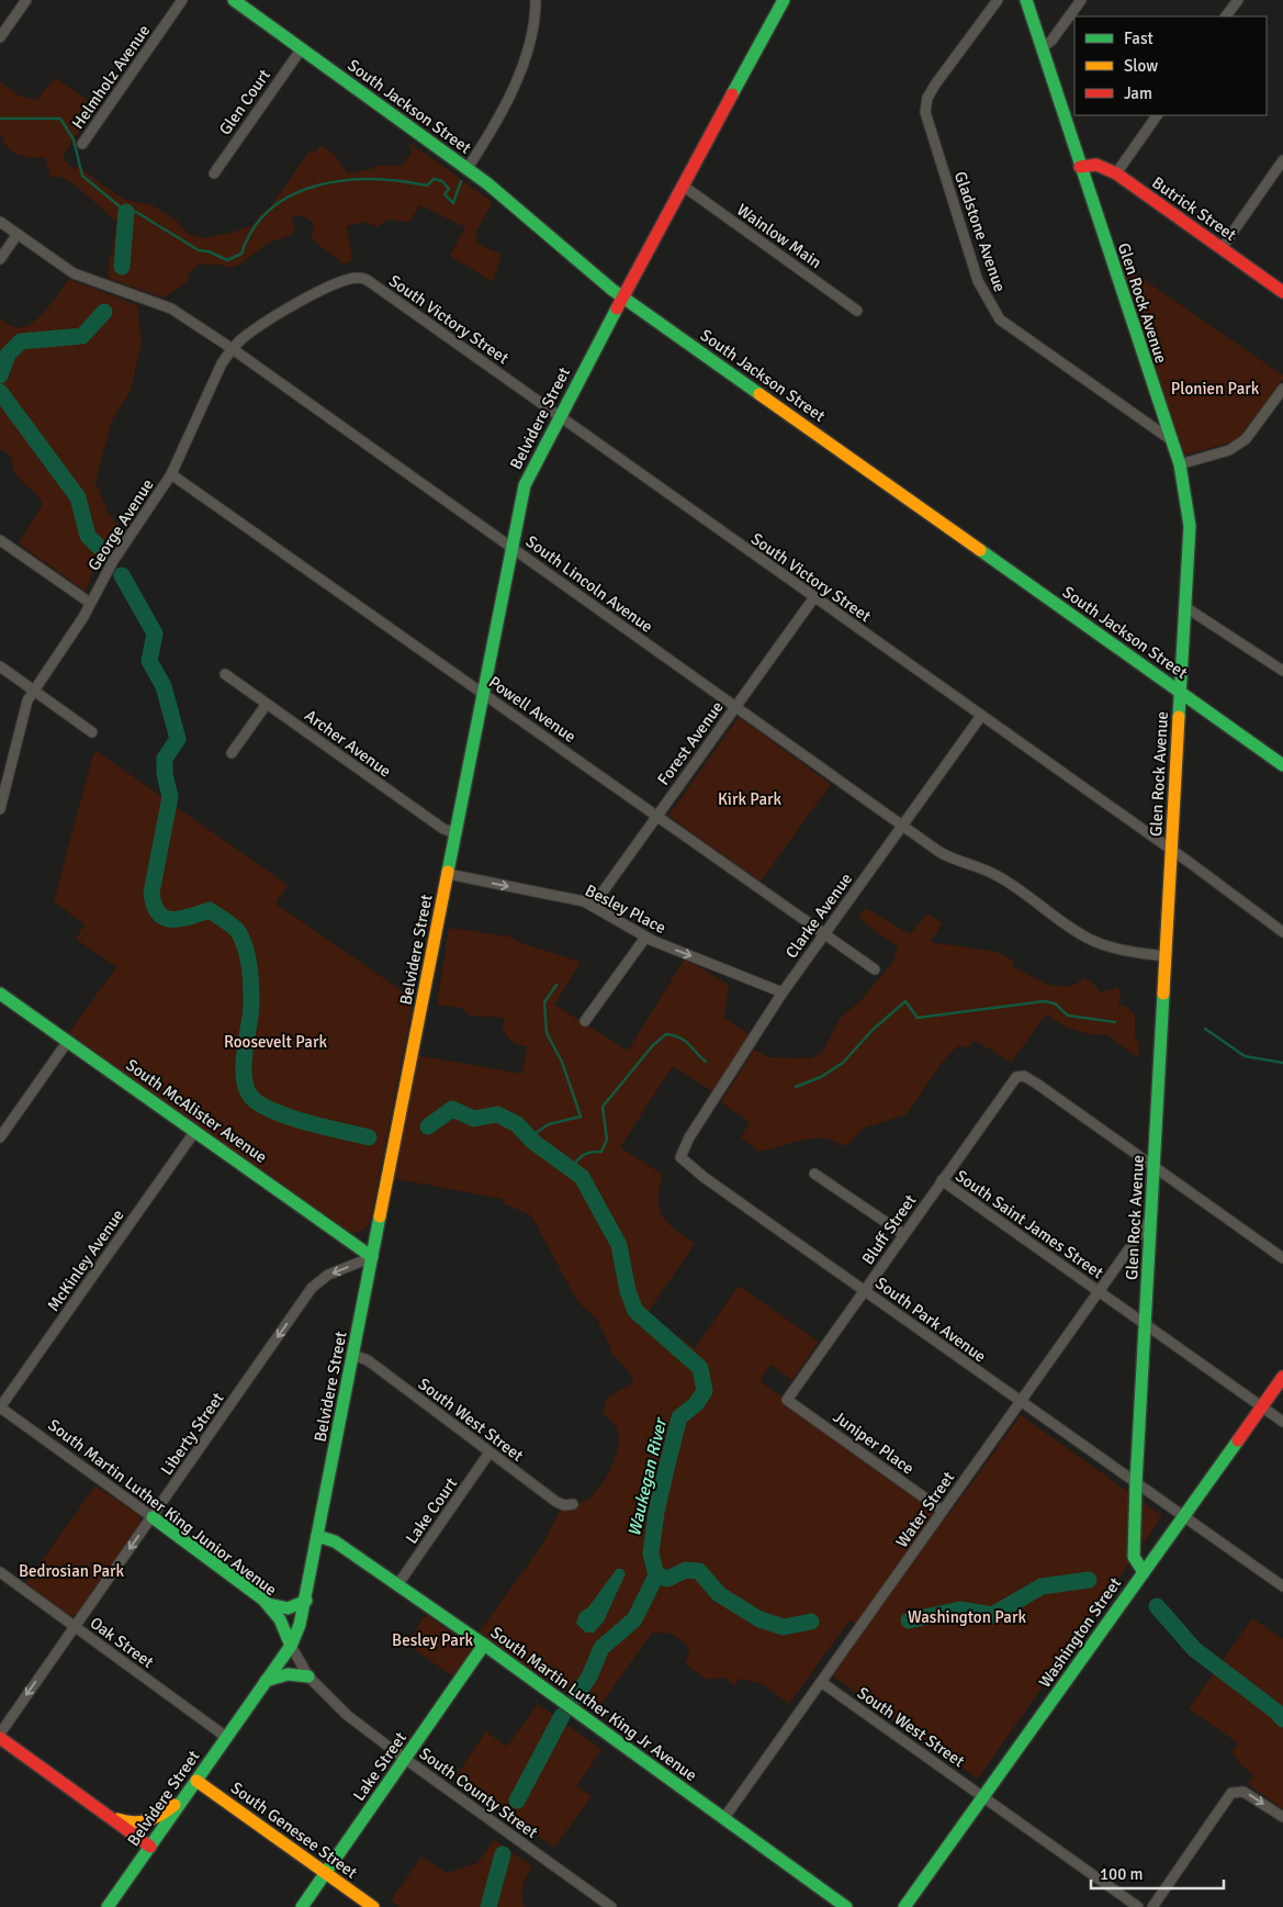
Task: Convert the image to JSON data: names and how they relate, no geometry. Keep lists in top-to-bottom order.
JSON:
{
  "streets": {
    "street": [
      "Helmholz Avenue",
      "Glen Court",
      "South Jackson Street",
      "Butrick Street",
      "Gladstone Avenue",
      "Wainlow Main",
      "Glen Rock Avenue",
      "South Victory Street",
      "Belvidere Street",
      "George Avenue",
      "South Lincoln Avenue",
      "Powell Avenue",
      "Archer Avenue",
      "Forest Avenue",
      "Besley Place",
      "Clarke Avenue",
      "South McAlister Avenue",
      "South Saint James Street",
      "Bluff Street",
      "McKinley Avenue",
      "South Park Avenue",
      "South West Street",
      "Liberty Street",
      "Juniper Place",
      "South Martin Luther King Junior Avenue",
      "Water Street",
      "Lake Court",
      "Washington Street",
      "Oak Street",
      "South Martin Luther King Jr Avenue",
      "Lake Street",
      "South County Street",
      "South Genesee Street"
    ]
  },
  "crossings": [
    ["Glen Court", "South Jackson Street"],
    ["South Jackson Street", "Glen Rock Avenue"],
    ["South Jackson Street", "Belvidere Street"],
    ["Butrick Street", "Glen Rock Avenue"],
    ["Gladstone Avenue", "Glen Rock Avenue"],
    ["Wainlow Main", "Belvidere Street"],
    ["Glen Rock Avenue", "South Victory Street"],
    ["Glen Rock Avenue", "South Lincoln Avenue"],
    ["Glen Rock Avenue", "South Saint James Street"],
    ["Glen Rock Avenue", "Bluff Street"],
    ["Glen Rock Avenue", "South Park Avenue"],
    ["Glen Rock Avenue", "Water Street"],
    ["Glen Rock Avenue", "Washington Street"],
    ["South Victory Street", "Belvidere Street"],
    ["South Victory Street", "George Avenue"],
    ["South Victory Street", "Forest Avenue"],
    ["South Victory Street", "Clarke Avenue"],
    ["Belvidere Street", "South Lincoln Avenue"],
    ["Belvidere Street", "Powell Avenue"],
    ["Belvidere Street", "Archer Avenue"],
    ["Belvidere Street", "Besley Place"],
    ["Belvidere Street", "South McAlister Avenue"],
    ["Belvidere Street", "South West Street"],
    ["Belvidere Street", "Liberty Street"],
    ["Belvidere Street", "South Martin Luther King Junior Avenue"],
    ["Belvidere Street", "Oak Street"],
    ["Belvidere Street", "South Martin Luther King Jr Avenue"],
    ["Belvidere Street", "South County Street"],
    ["Belvidere Street", "South Genesee Street"],
    ["George Avenue", "South Lincoln Avenue"],
    ["George Avenue", "Powell Avenue"],
    ["South Lincoln Avenue", "Forest Avenue"],
    ["South Lincoln Avenue", "Clarke Avenue"],
    ["Powell Avenue", "Forest Avenue"],
    ["Powell Avenue", "Clarke Avenue"],
    ["Forest Avenue", "Besley Place"],
    ["Besley Place", "Clarke Avenue"],
    ["Clarke Avenue", "South Park Avenue"],
    ["South McAlister Avenue", "McKinley Avenue"],
    ["South McAlister Avenue", "Liberty Street"],
    ["South Saint James Street", "Bluff Street"],
    ["South Saint James Street", "Water Street"],
    ["South Saint James Street", "Washington Street"],
    ["Bluff Street", "South Park Avenue"],
    ["Bluff Street", "Juniper Place"],
    ["McKinley Avenue", "South Martin Luther King Junior Avenue"],
    ["South Park Avenue", "Water Street"],
    ["South Park Avenue", "Washington Street"],
    ["South West Street", "Water Street"],
    ["South West Street", "Lake Court"],
    ["South West Street", "Washington Street"],
    ["Liberty Street", "South Martin Luther King Junior Avenue"],
    ["Liberty Street", "Oak Street"],
    ["Juniper Place", "Water Street"],
    ["South Martin Luther King Junior Avenue", "South County Street"],
    ["Water Street", "South Martin Luther King Jr Avenue"],
    ["Lake Court", "South Martin Luther King Jr Avenue"],
    ["South Martin Luther King Jr Avenue", "Lake Street"],
    ["Lake Street", "South County Street"],
    ["Lake Street", "South Genesee Street"]
  ],
  "one_way": ["Besley Place", "Liberty Street"],
  "water": ["Waukegan River"],
  "parks": [
    "Plonien Park",
    "Kirk Park",
    "Roosevelt Park",
    "Bedrosian Park",
    "Washington Park",
    "Besley Park"
  ],
  "legend": ["Fast", "Slow", "Jam"],
  "scale_bar": "100 m"
}
